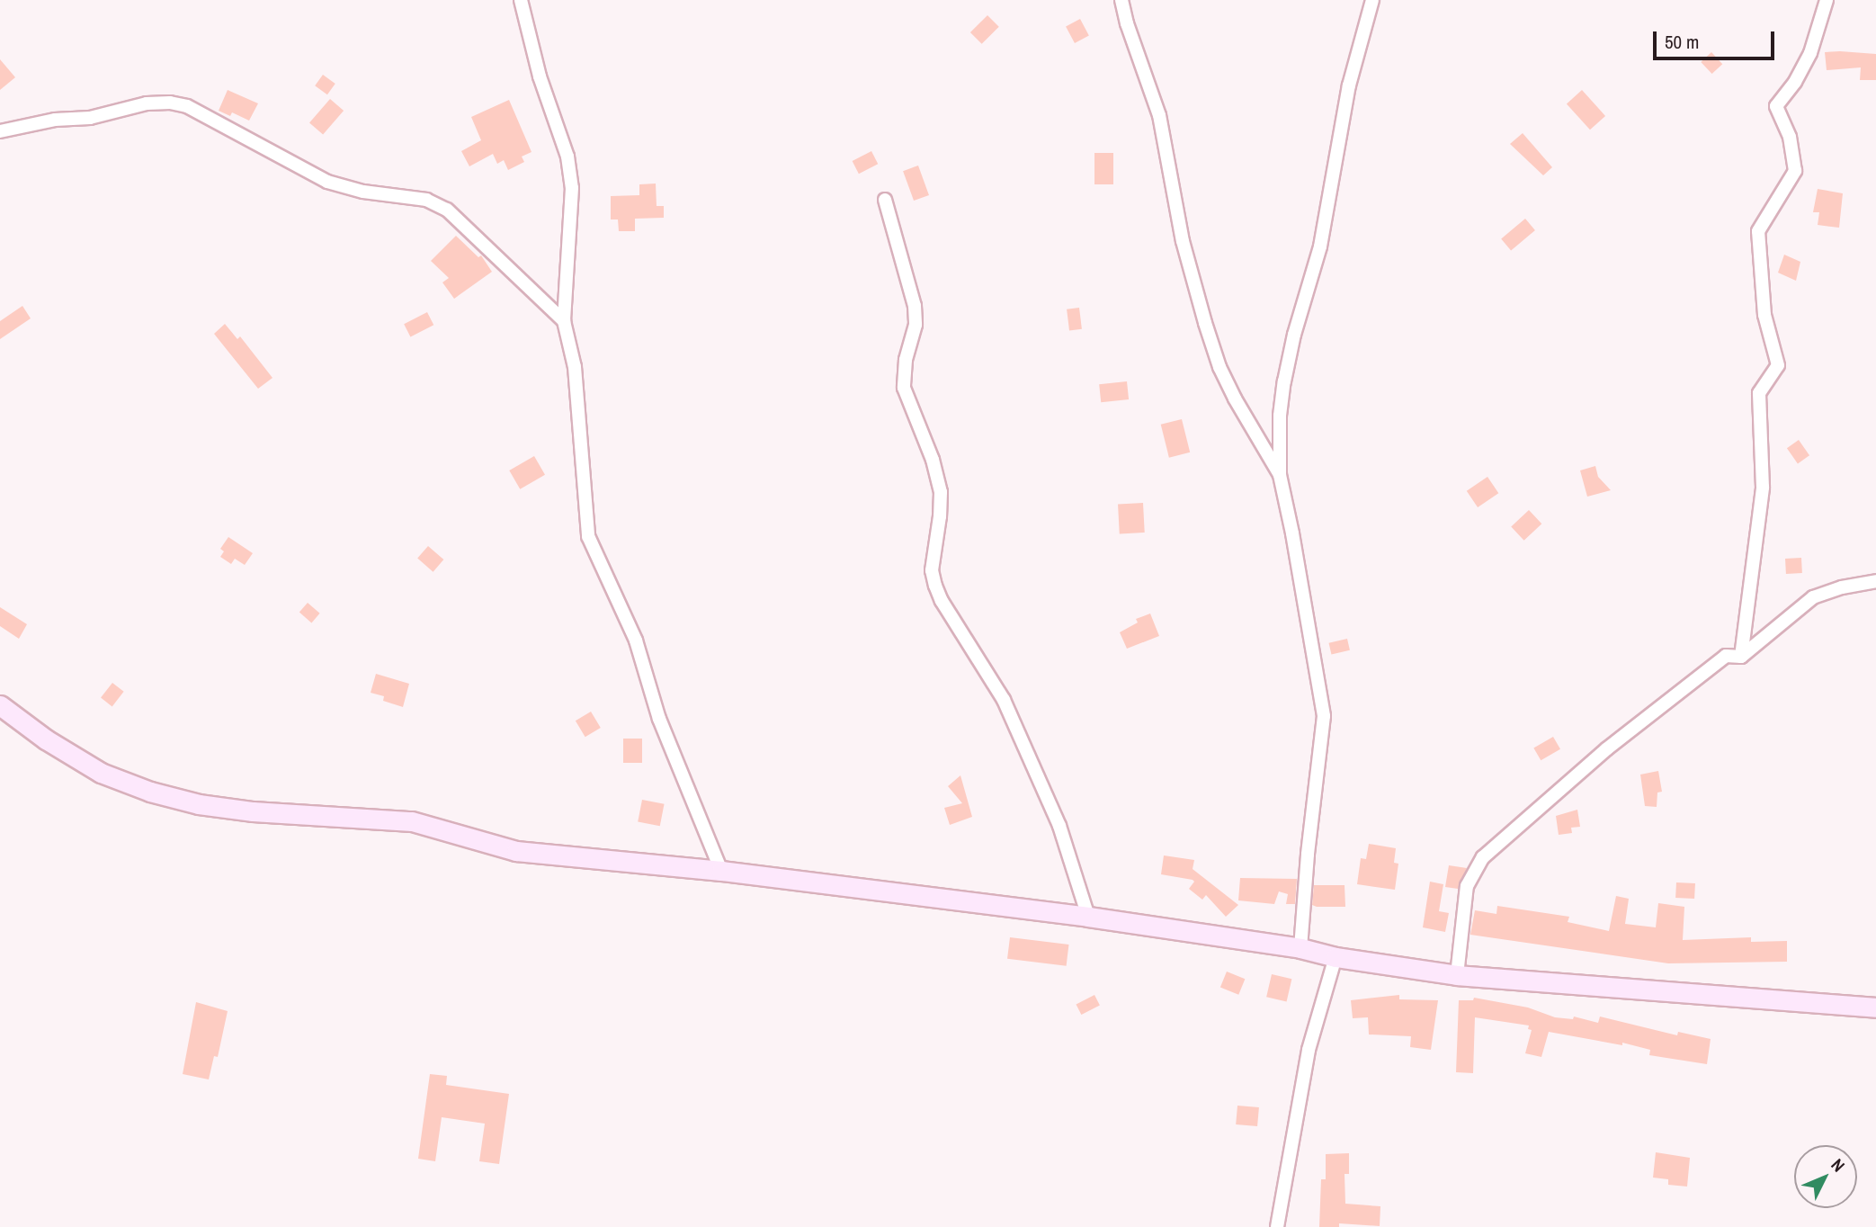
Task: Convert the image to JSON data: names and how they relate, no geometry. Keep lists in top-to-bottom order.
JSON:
{
  "scale_bar": "50 m",
  "north": "top right"
}
